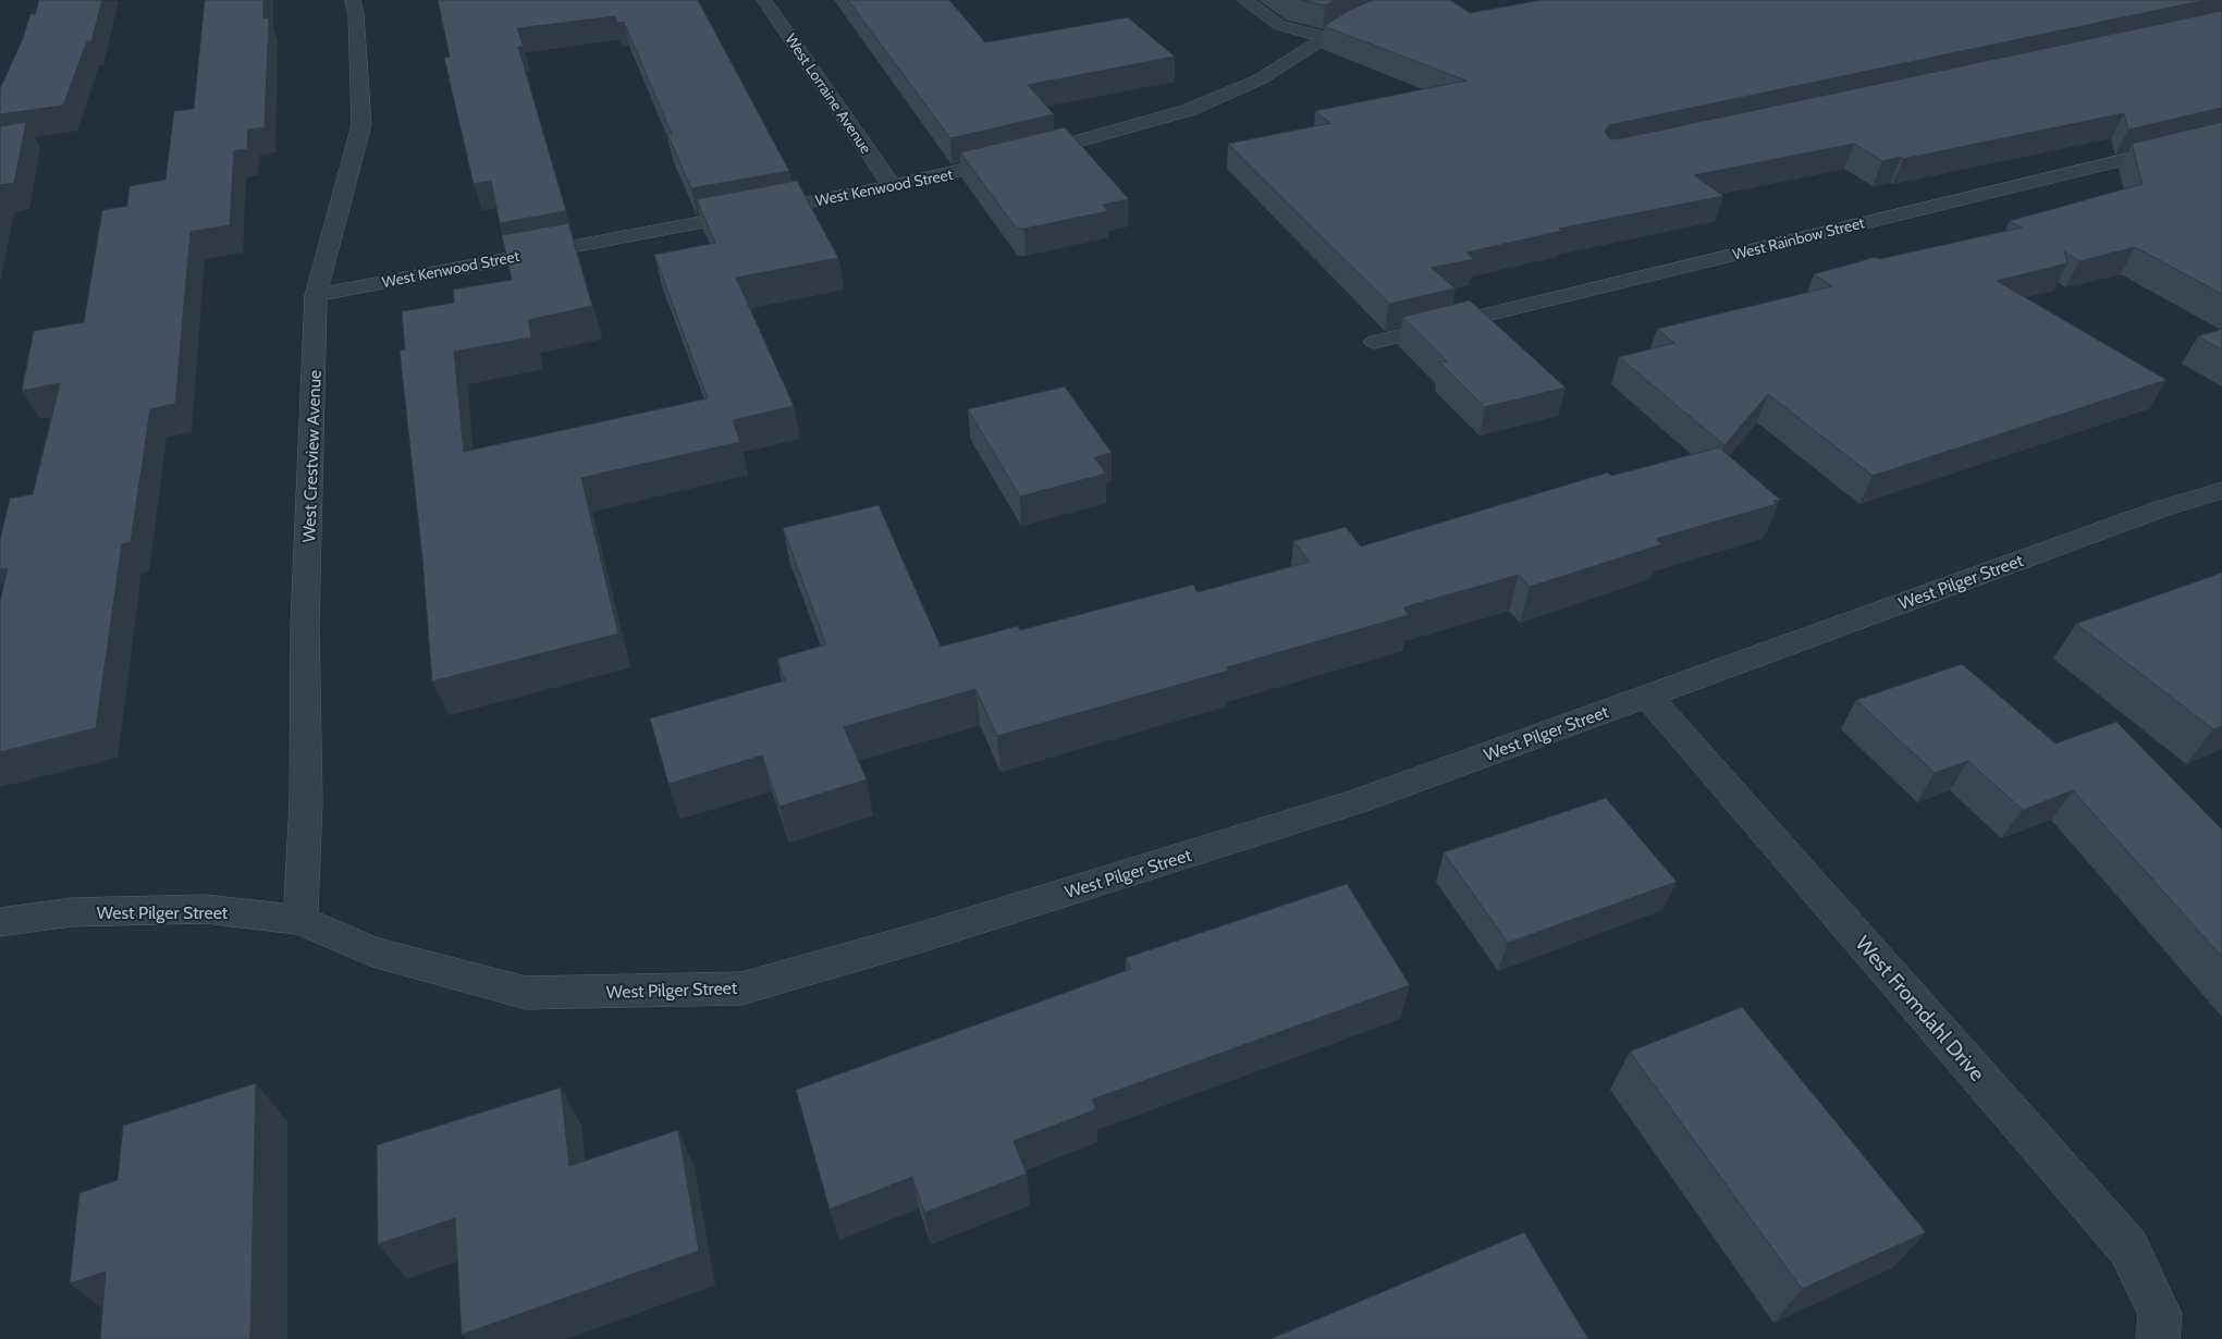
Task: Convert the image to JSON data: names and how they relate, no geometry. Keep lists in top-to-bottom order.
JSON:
{
  "streets": {
    "street": [
      "West Lorraine Avenue",
      "West Kenwood Street",
      "West Rainbow Street",
      "West Crestview Avenue",
      "West Pilger Street",
      "West Fromdahl Drive"
    ]
  },
  "crossings": [
    ["West Lorraine Avenue", "West Kenwood Street"],
    ["West Kenwood Street", "West Crestview Avenue"],
    ["West Crestview Avenue", "West Pilger Street"],
    ["West Pilger Street", "West Fromdahl Drive"]
  ]
}
